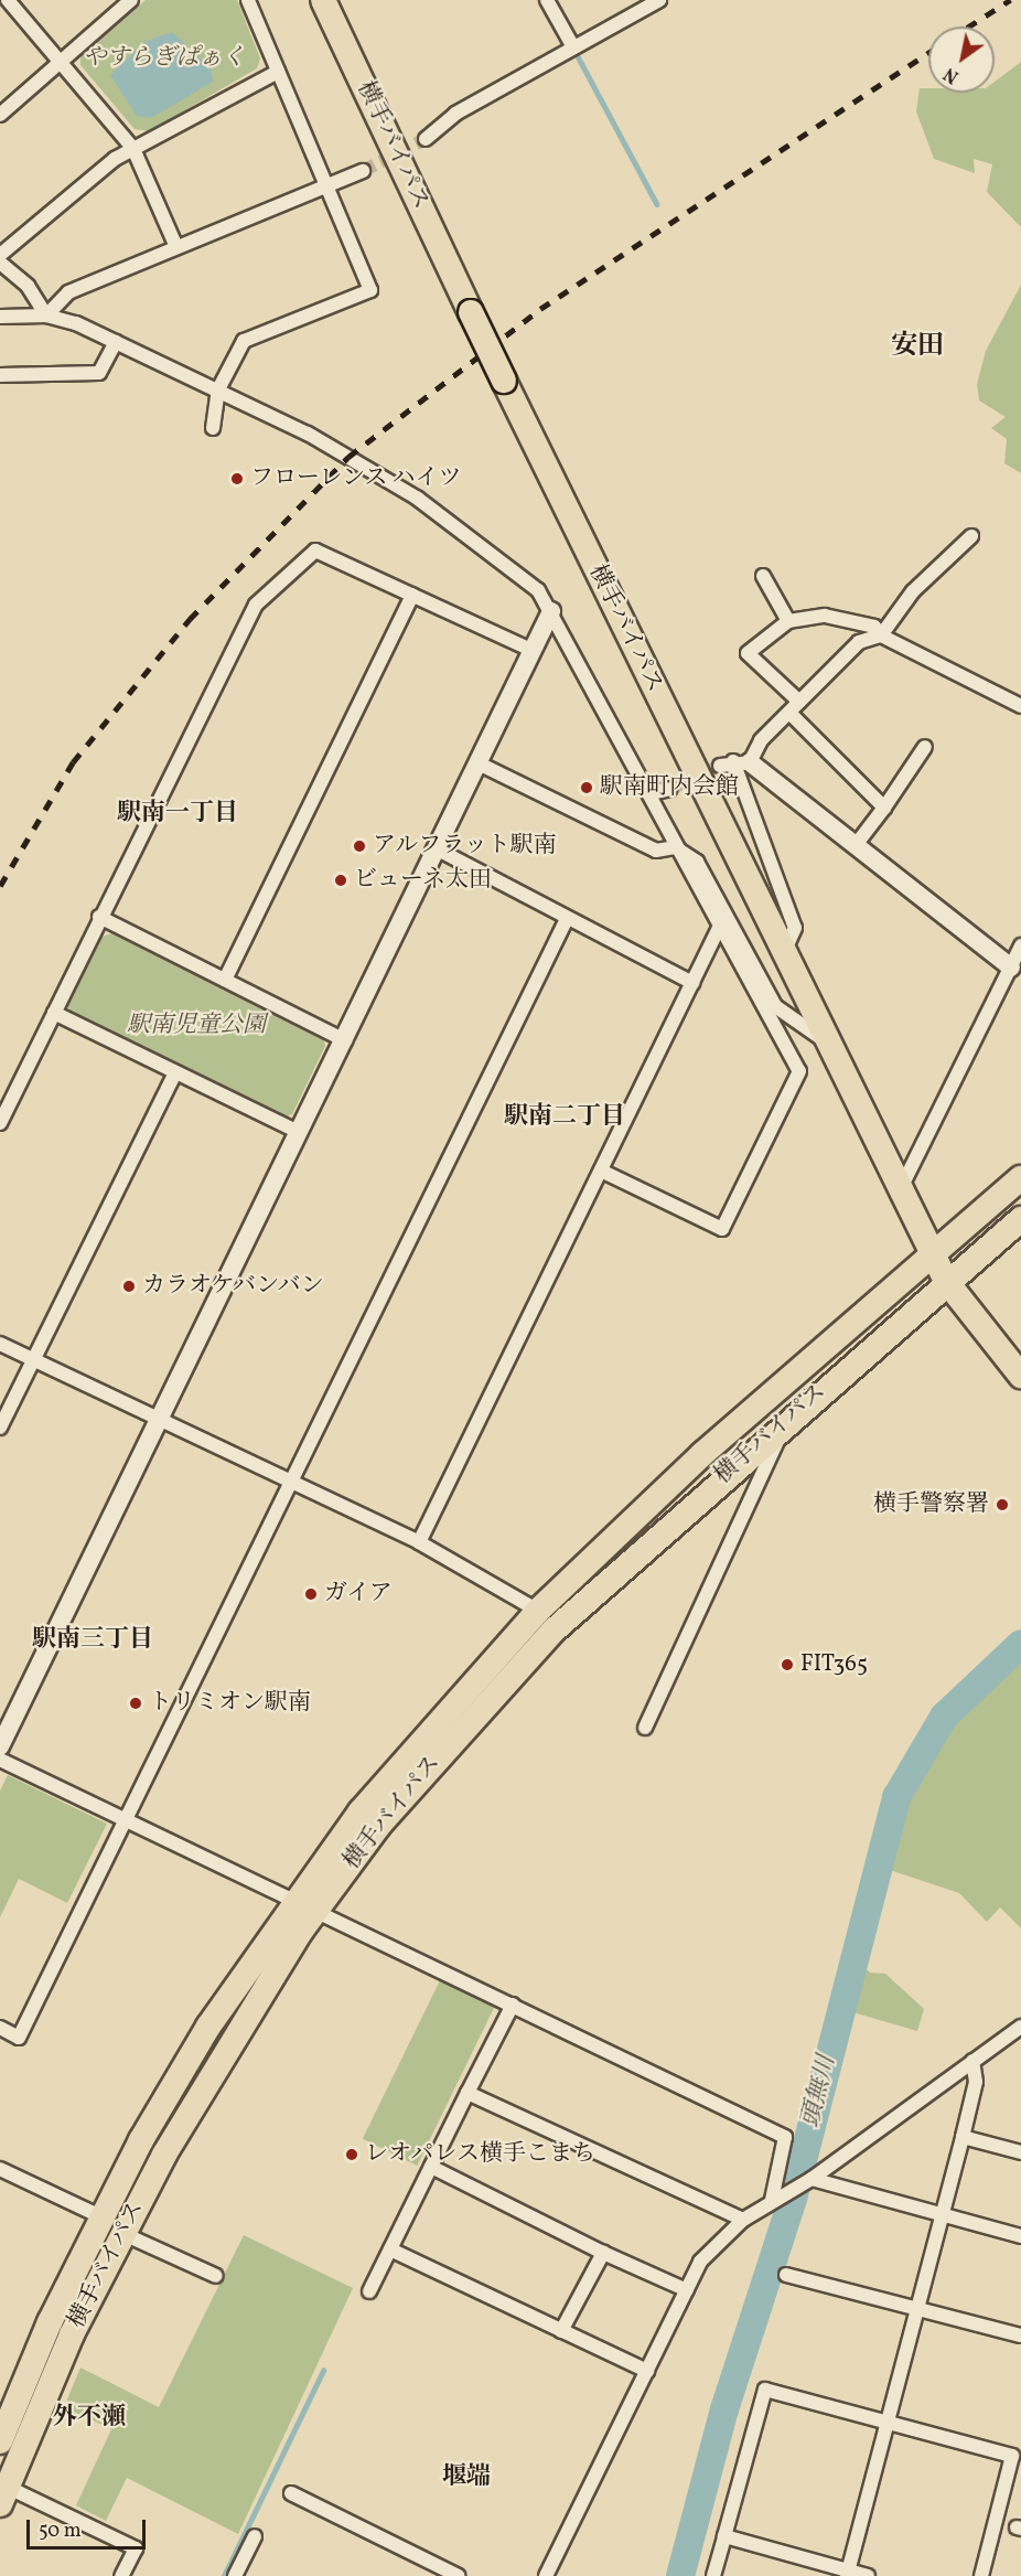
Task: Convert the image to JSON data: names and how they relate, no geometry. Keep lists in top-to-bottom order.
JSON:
{
  "streets": {
    "highway": ["横手バイパス"]
  },
  "districts": [
    "安田",
    "駅南一丁目",
    "駅南二丁目",
    "駅南三丁目",
    "外不瀬",
    "堰端"
  ],
  "water": ["頭無川"],
  "parks": ["やすらぎぱぁく", "駅南児童公園"],
  "places": [
    "フローレンス ハイツ",
    "駅南町内会館",
    "アルフラット駅南",
    "ビューネ太田",
    "カラオケバンバン",
    "横手警察署",
    "ガイア",
    "FIT365",
    "トリミオン駅南",
    "レオパレス横手こまち"
  ],
  "scale_bar": "50 m",
  "north": "bottom left"
}
